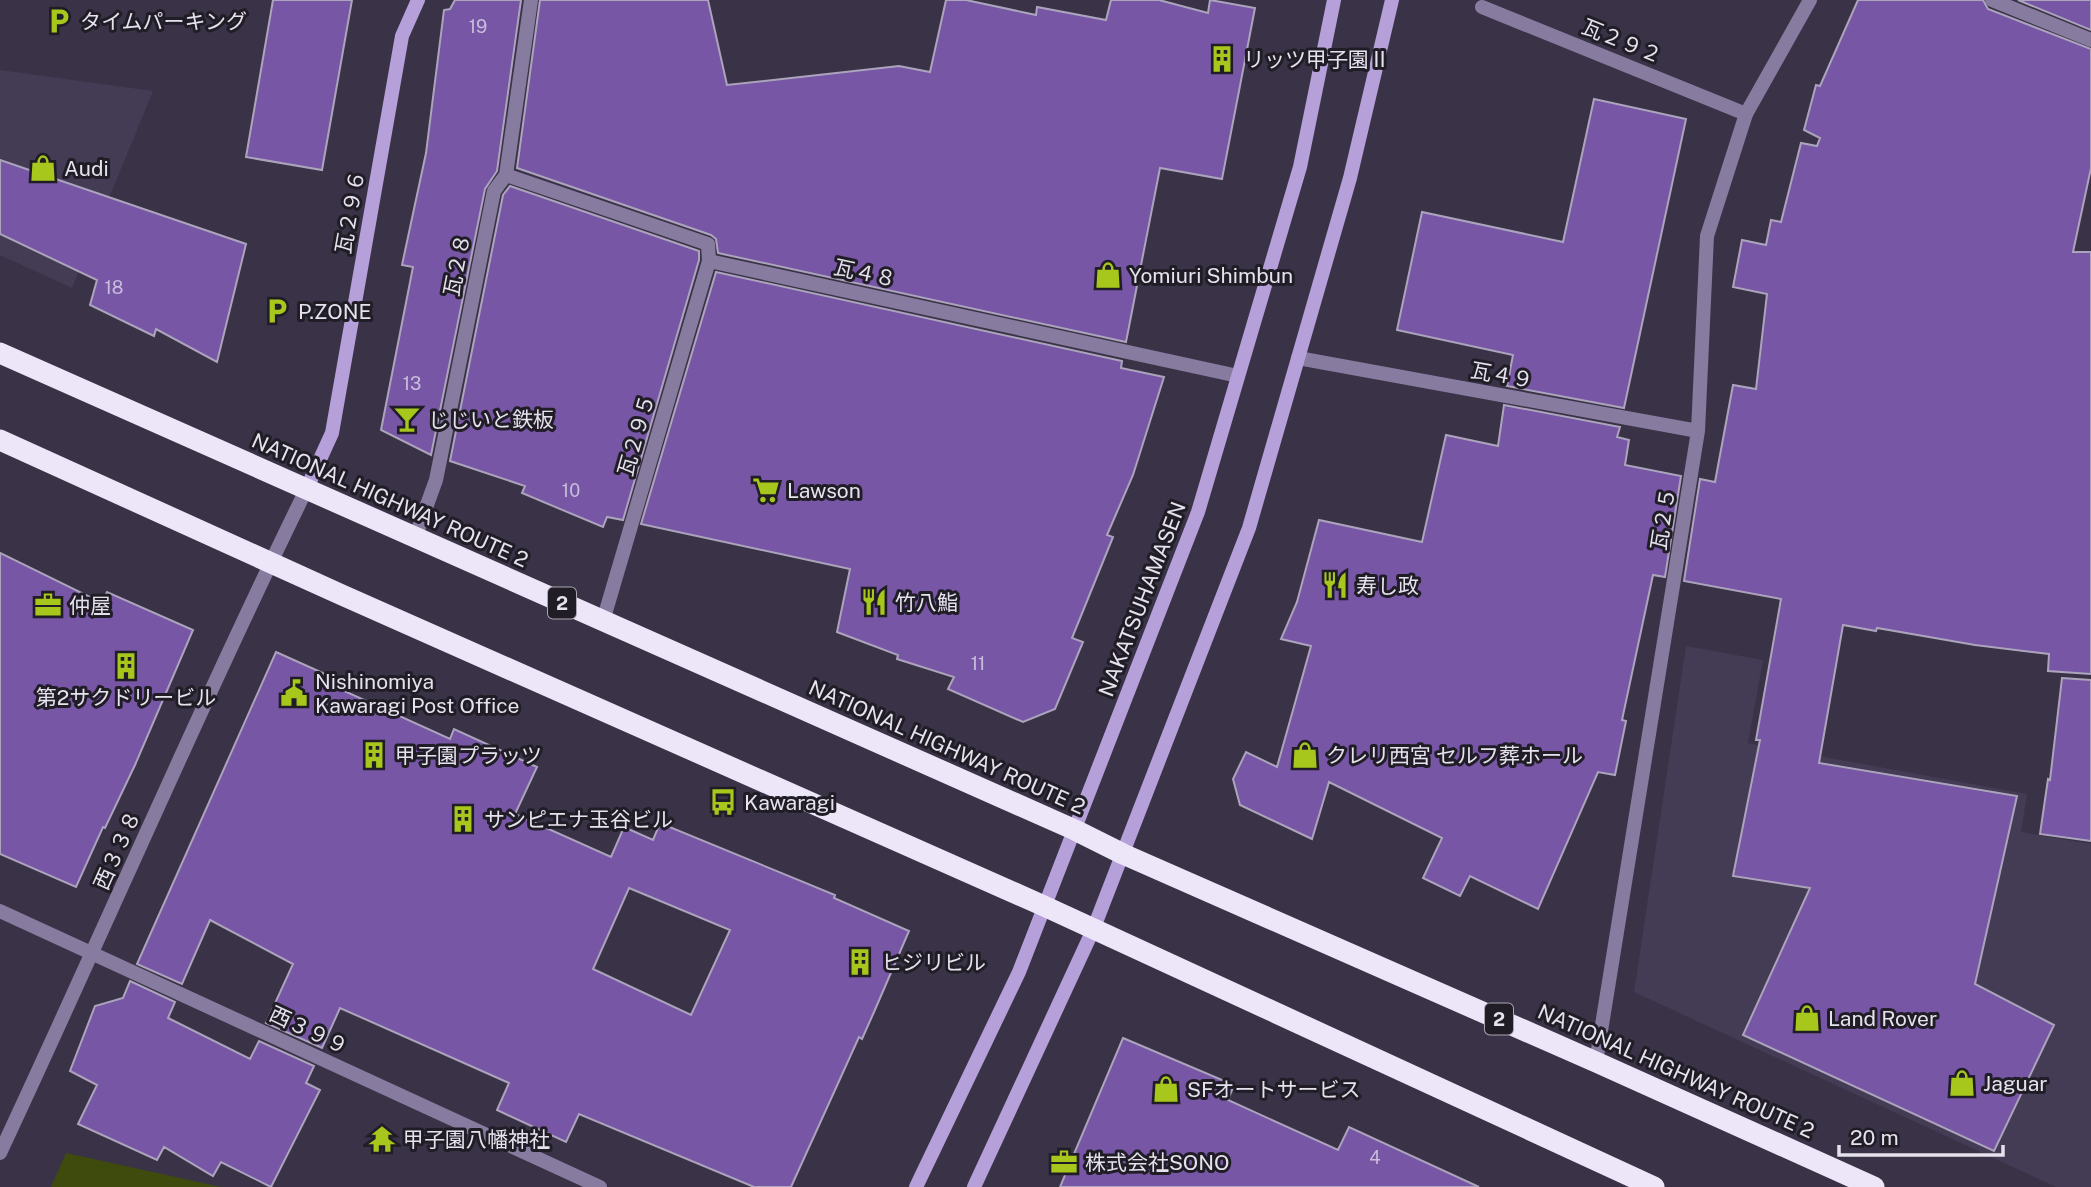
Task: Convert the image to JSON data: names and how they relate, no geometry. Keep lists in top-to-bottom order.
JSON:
{
  "streets": {
    "highway": ["NATIONAL HIGHWAY ROUTE 2", "2"],
    "street": [
      "瓦２９２",
      "瓦２９６",
      "瓦２８",
      "瓦４８",
      "瓦４９",
      "瓦２９５",
      "瓦２５",
      "NAKATSUHAMASEN",
      "西３３８",
      "西３９９"
    ]
  },
  "crossings": [
    ["瓦２９２", "瓦２５"],
    ["瓦２９６", "NATIONAL HIGHWAY ROUTE 2"],
    ["瓦２９６", "西３３８"],
    ["瓦２８", "NATIONAL HIGHWAY ROUTE 2"],
    ["瓦４８", "瓦２９５"],
    ["瓦４８", "NAKATSUHAMASEN"],
    ["瓦４９", "瓦２５"],
    ["瓦２９５", "NATIONAL HIGHWAY ROUTE 2"],
    ["NATIONAL HIGHWAY ROUTE 2", "瓦２５"],
    ["NATIONAL HIGHWAY ROUTE 2", "NAKATSUHAMASEN"],
    ["NATIONAL HIGHWAY ROUTE 2", "西３３８"],
    ["西３３８", "西３９９"]
  ],
  "places": {
    "parking": ["タイムパーキング", "P.ZONE"],
    "building": [
      "リッツ甲子園Ⅱ",
      "第2サクドリービル",
      "甲子園プラッツ",
      "サンピエナ玉谷ビル",
      "ヒジリビル"
    ],
    "shop": [
      "Audi",
      "Yomiuri Shimbun",
      "クレリ西宮 セルフ葬ホール",
      "Land Rover",
      "Jaguar",
      "SFオートサービス"
    ],
    "bar": ["じじいと鉄板"],
    "supermarket": ["Lawson"],
    "restaurant": ["寿し政", "竹八鮨"],
    "office": ["仲屋", "株式会社SONO"],
    "public building": ["Nishinomiya Kawaragi Post Office"],
    "bus stop": ["Kawaragi"],
    "temple": ["甲子園八幡神社"]
  },
  "house_numbers": [
    "19",
    "18",
    "13",
    "10",
    "11",
    "4"
  ],
  "scale_bar": "20 m"
}
